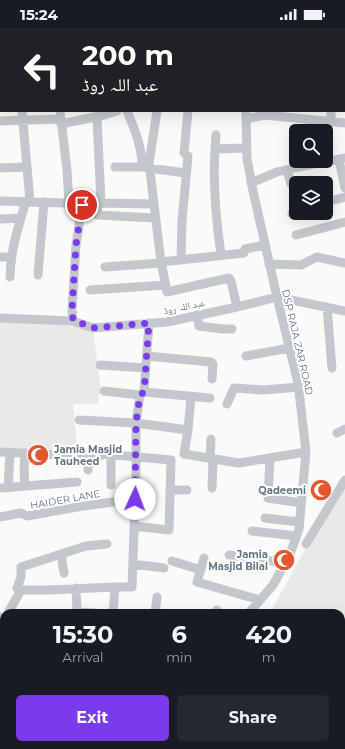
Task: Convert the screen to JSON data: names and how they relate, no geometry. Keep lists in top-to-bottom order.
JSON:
{
  "streets": {
    "street": ["عبد اللہ روڈ", "DSP RAJA ZAR ROAD", "HAIDER LANE"]
  },
  "crossings": [
    ["عبد اللہ روڈ", "DSP RAJA ZAR ROAD"]
  ],
  "places": {
    "mosque": ["Jamia Masjid Tauheed", "Qadeemi", "Jamia Masjid Bilal"]
  },
  "page": {
    "status": "15:24",
    "turn": ["200 m", "عبد اللہ روڈ"],
    "eta": [
      "15:30",
      "Arrival",
      "6",
      "min",
      "420",
      "m"
    ],
    "buttons": ["Exit", "Share"]
  }
}
